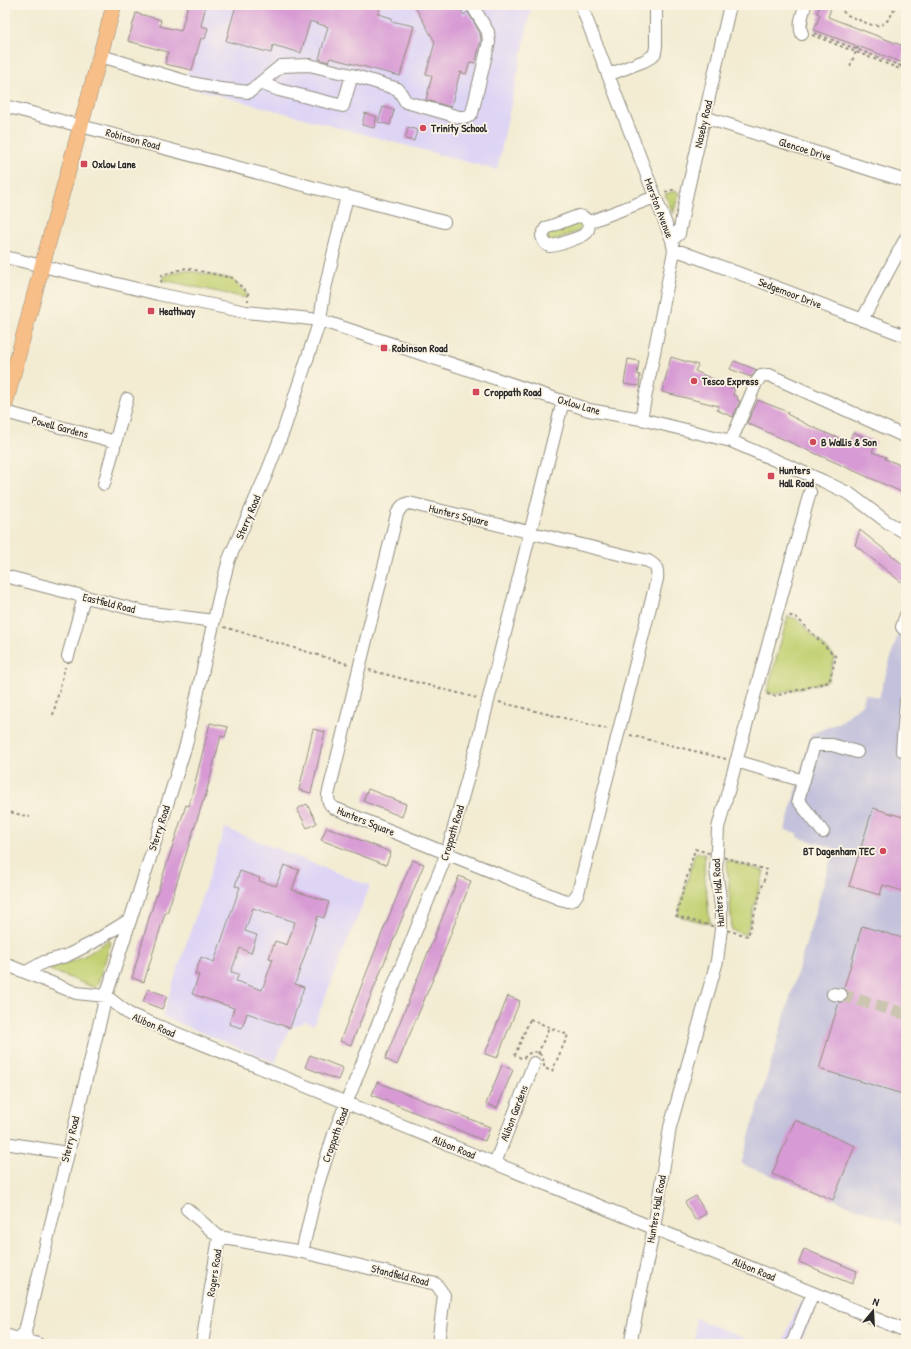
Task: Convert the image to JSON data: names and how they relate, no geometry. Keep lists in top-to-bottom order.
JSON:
{
  "streets": {
    "street": [
      "Naseby Road",
      "Robinson Road",
      "Glencoe Drive",
      "Marston Avenue",
      "Sedgemoor Drive",
      "Oxlow Lane",
      "Powell Gardens",
      "Hunters Square",
      "Sterry Road",
      "Eastfield Road",
      "Croppath Road",
      "Hunters Hall Road",
      "Alibon Road",
      "Alibon Gardens",
      "Rogers Road",
      "Standfield Road"
    ]
  },
  "crossings": [
    ["Naseby Road", "Glencoe Drive"],
    ["Naseby Road", "Marston Avenue"],
    ["Naseby Road", "Sedgemoor Drive"],
    ["Marston Avenue", "Sedgemoor Drive"],
    ["Marston Avenue", "Oxlow Lane"],
    ["Oxlow Lane", "Sterry Road"],
    ["Oxlow Lane", "Croppath Road"],
    ["Hunters Square", "Croppath Road"],
    ["Sterry Road", "Eastfield Road"],
    ["Sterry Road", "Alibon Road"],
    ["Croppath Road", "Alibon Road"],
    ["Croppath Road", "Rogers Road"],
    ["Croppath Road", "Standfield Road"],
    ["Hunters Hall Road", "Alibon Road"],
    ["Alibon Road", "Alibon Gardens"],
    ["Rogers Road", "Standfield Road"]
  ],
  "places": {
    "other": [
      "Trinity School",
      "Tesco Express",
      "B Wallis & Son",
      "BT Dagenham TEC"
    ],
    "transit": [
      "Oxlow Lane",
      "Heathway",
      "Robinson Road",
      "Croppath Road",
      "Hunters Hall Road"
    ]
  },
  "north": "top"
}
